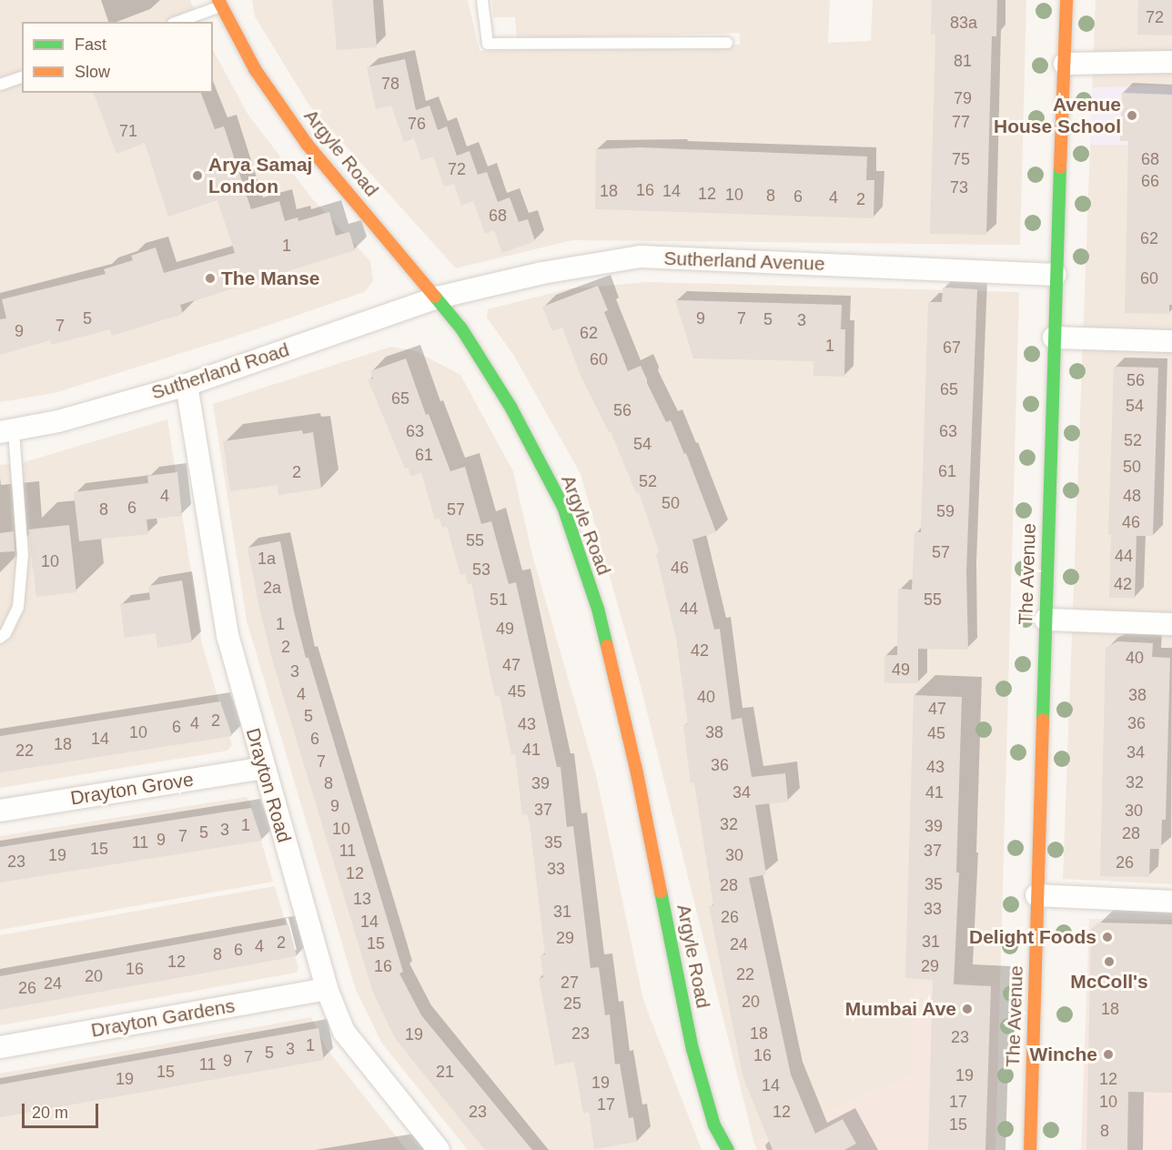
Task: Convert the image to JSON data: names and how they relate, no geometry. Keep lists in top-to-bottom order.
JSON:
{
  "streets": {
    "main road": ["Argyle Road", "The Avenue"],
    "street": [
      "Sutherland Avenue",
      "Sutherland Road",
      "Drayton Road",
      "Drayton Grove",
      "Drayton Gardens"
    ]
  },
  "crossings": [
    ["Argyle Road", "Sutherland Avenue"],
    ["Argyle Road", "Sutherland Road"],
    ["Sutherland Avenue", "Sutherland Road"],
    ["Sutherland Avenue", "The Avenue"],
    ["Sutherland Road", "Drayton Road"],
    ["Drayton Road", "Drayton Grove"],
    ["Drayton Road", "Drayton Gardens"]
  ],
  "places": [
    "Avenue House School",
    "Arya Samaj London",
    "The Manse",
    "Delight Foods",
    "McColl's",
    "Mumbai Ave",
    "Winche"
  ],
  "house_numbers": [
    "72",
    "83a",
    "81",
    "78",
    "79",
    "77",
    "76",
    "71",
    "75",
    "68",
    "72",
    "66",
    "73",
    "16",
    "18",
    "14",
    "12",
    "10",
    "8",
    "6",
    "4",
    "2",
    "68",
    "62",
    "1",
    "60",
    "5",
    "9",
    "7",
    "5",
    "3",
    "7",
    "9",
    "62",
    "1",
    "67",
    "60",
    "56",
    "65",
    "65",
    "54",
    "56",
    "63",
    "63",
    "52",
    "54",
    "61",
    "50",
    "61",
    "2",
    "52",
    "4",
    "48",
    "50",
    "6",
    "8",
    "57",
    "59",
    "46",
    "55",
    "57",
    "44",
    "1a",
    "10",
    "46",
    "53",
    "42",
    "2a",
    "51",
    "55",
    "44",
    "1",
    "49",
    "2",
    "42",
    "40",
    "47",
    "49",
    "3",
    "45",
    "4",
    "38",
    "40",
    "47",
    "5",
    "2",
    "4",
    "36",
    "43",
    "6",
    "10",
    "38",
    "45",
    "14",
    "6",
    "18",
    "41",
    "22",
    "34",
    "7",
    "36",
    "43",
    "32",
    "8",
    "39",
    "34",
    "41",
    "9",
    "37",
    "30",
    "32",
    "1",
    "39",
    "10",
    "3",
    "5",
    "28",
    "7",
    "9",
    "11",
    "35",
    "15",
    "11",
    "37",
    "19",
    "30",
    "23",
    "26",
    "33",
    "12",
    "35",
    "28",
    "13",
    "33",
    "31",
    "26",
    "14",
    "29",
    "31",
    "2",
    "15",
    "24",
    "4",
    "6",
    "8",
    "12",
    "16",
    "29",
    "16",
    "22",
    "20",
    "27",
    "24",
    "26",
    "20",
    "25",
    "18",
    "23",
    "18",
    "19",
    "23",
    "1",
    "3",
    "5",
    "16",
    "7",
    "9",
    "11",
    "15",
    "21",
    "19",
    "19",
    "12",
    "19",
    "14",
    "17",
    "10",
    "17",
    "23",
    "12",
    "15",
    "8"
  ],
  "legend": ["Fast", "Slow"],
  "scale_bar": "20 m"
}
